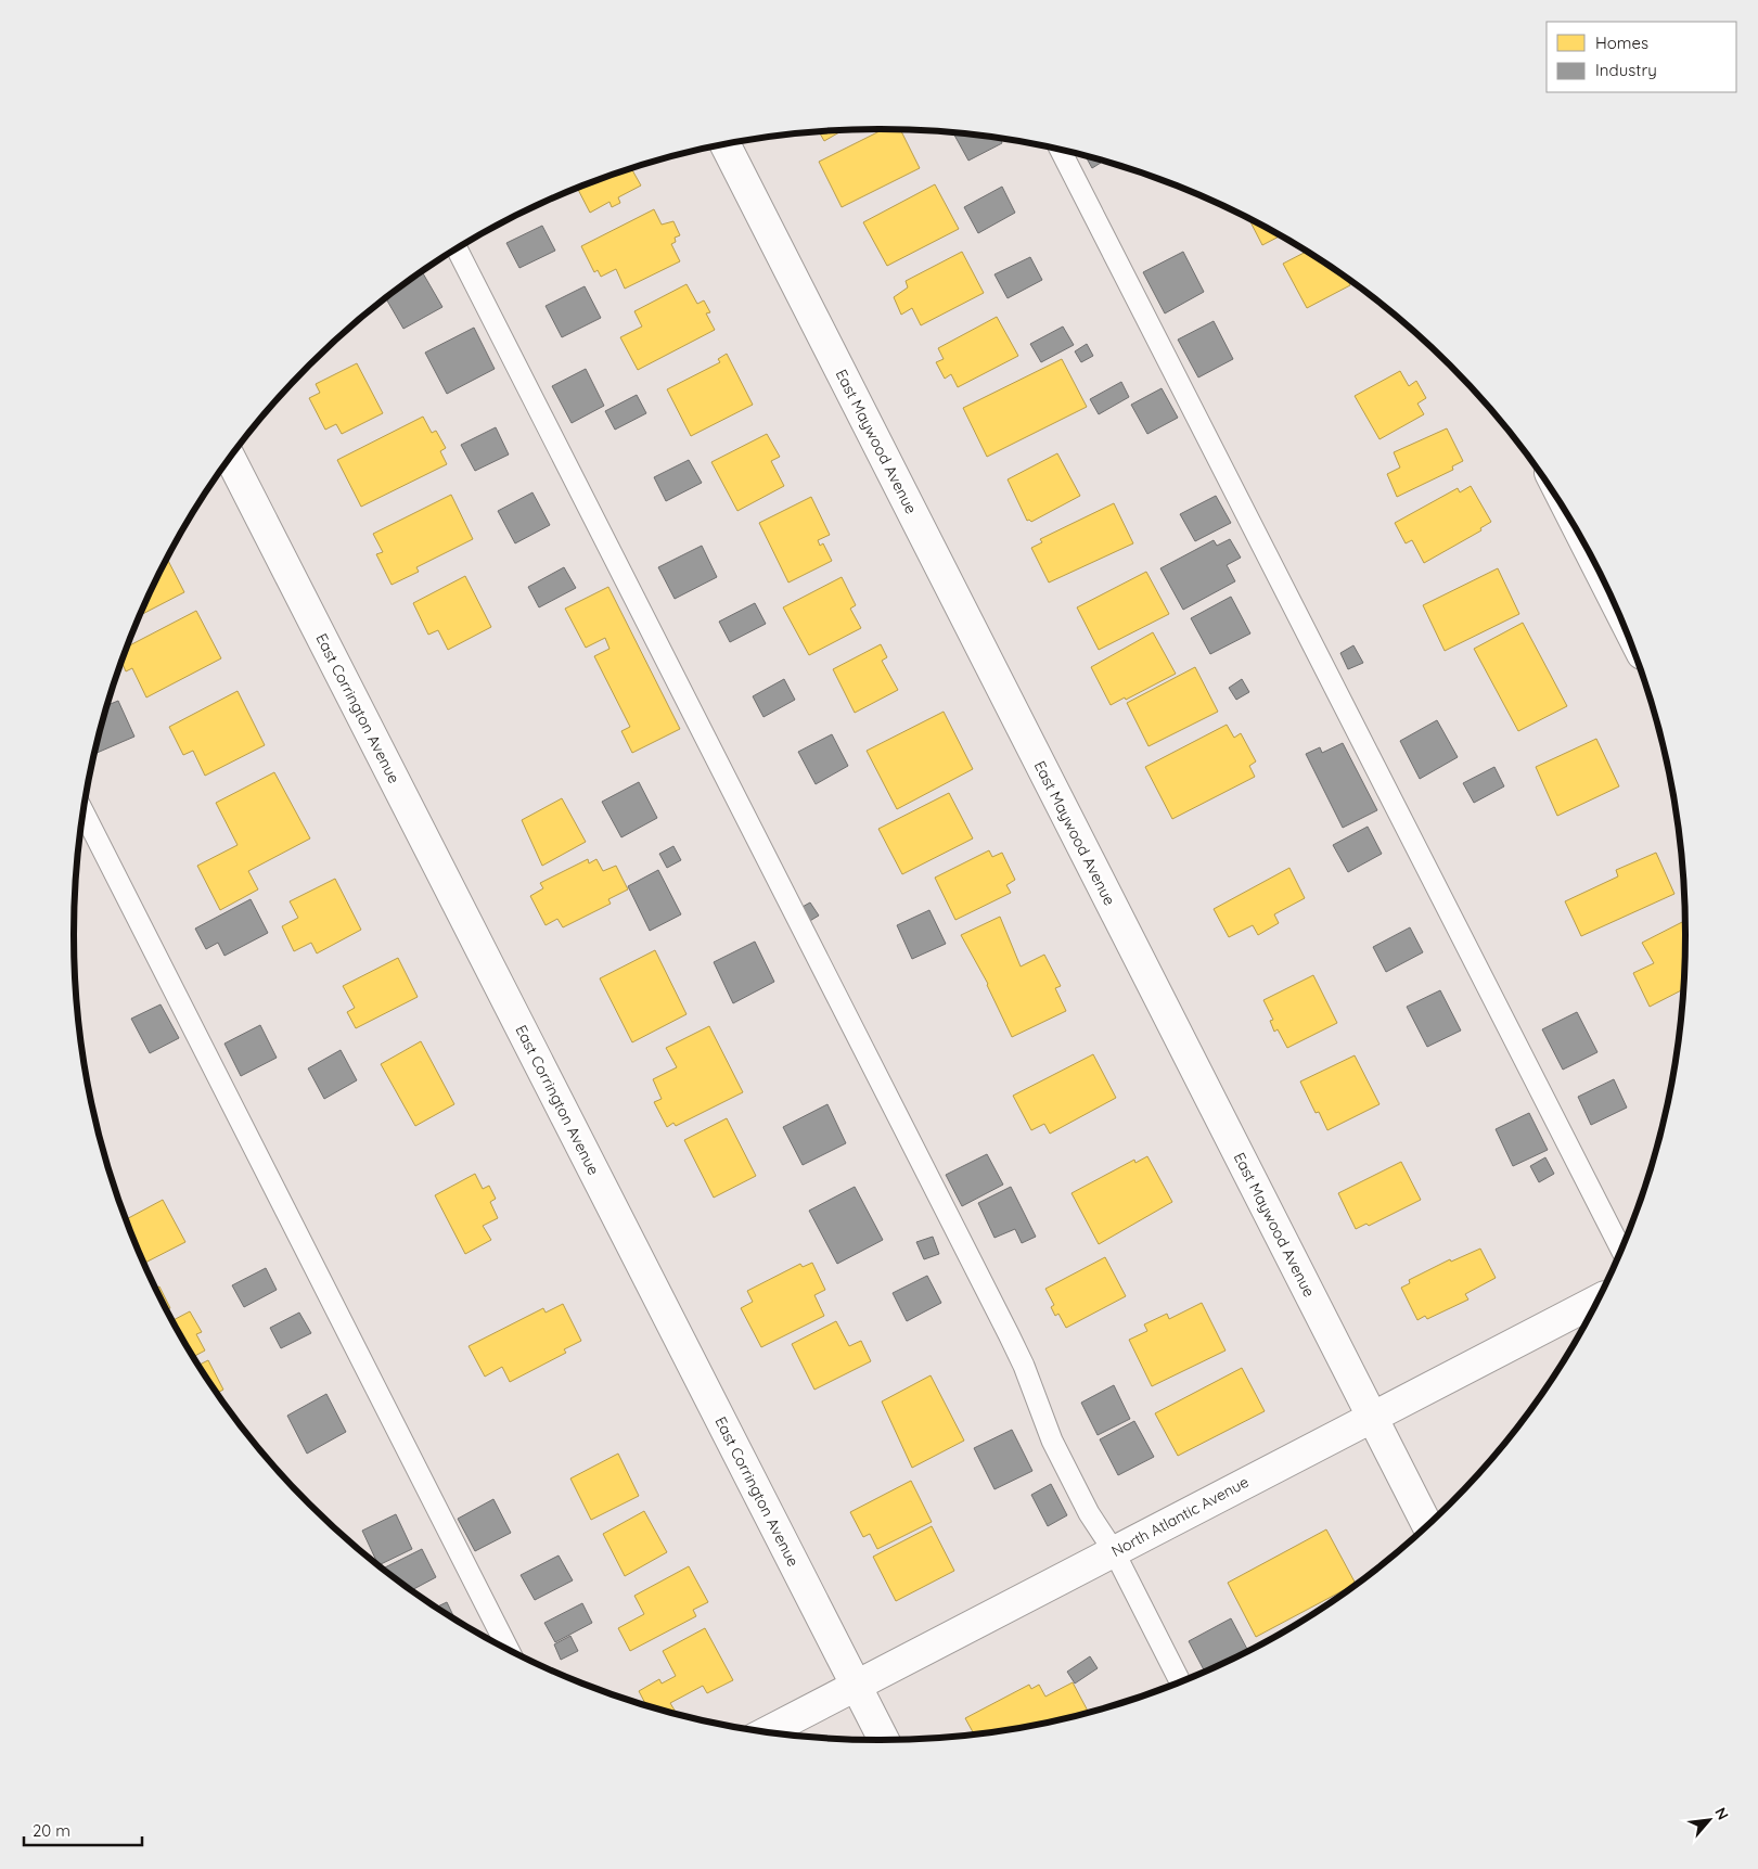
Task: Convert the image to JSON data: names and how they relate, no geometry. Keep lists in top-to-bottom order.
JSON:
{
  "streets": {
    "street": ["East Maywood Avenue", "East Corrington Avenue", "North Atlantic Avenue"]
  },
  "crossings": [
    ["East Maywood Avenue", "North Atlantic Avenue"],
    ["East Corrington Avenue", "North Atlantic Avenue"]
  ],
  "legend": ["Homes", "Industry"],
  "scale_bar": "20 m",
  "north": "top right"
}
